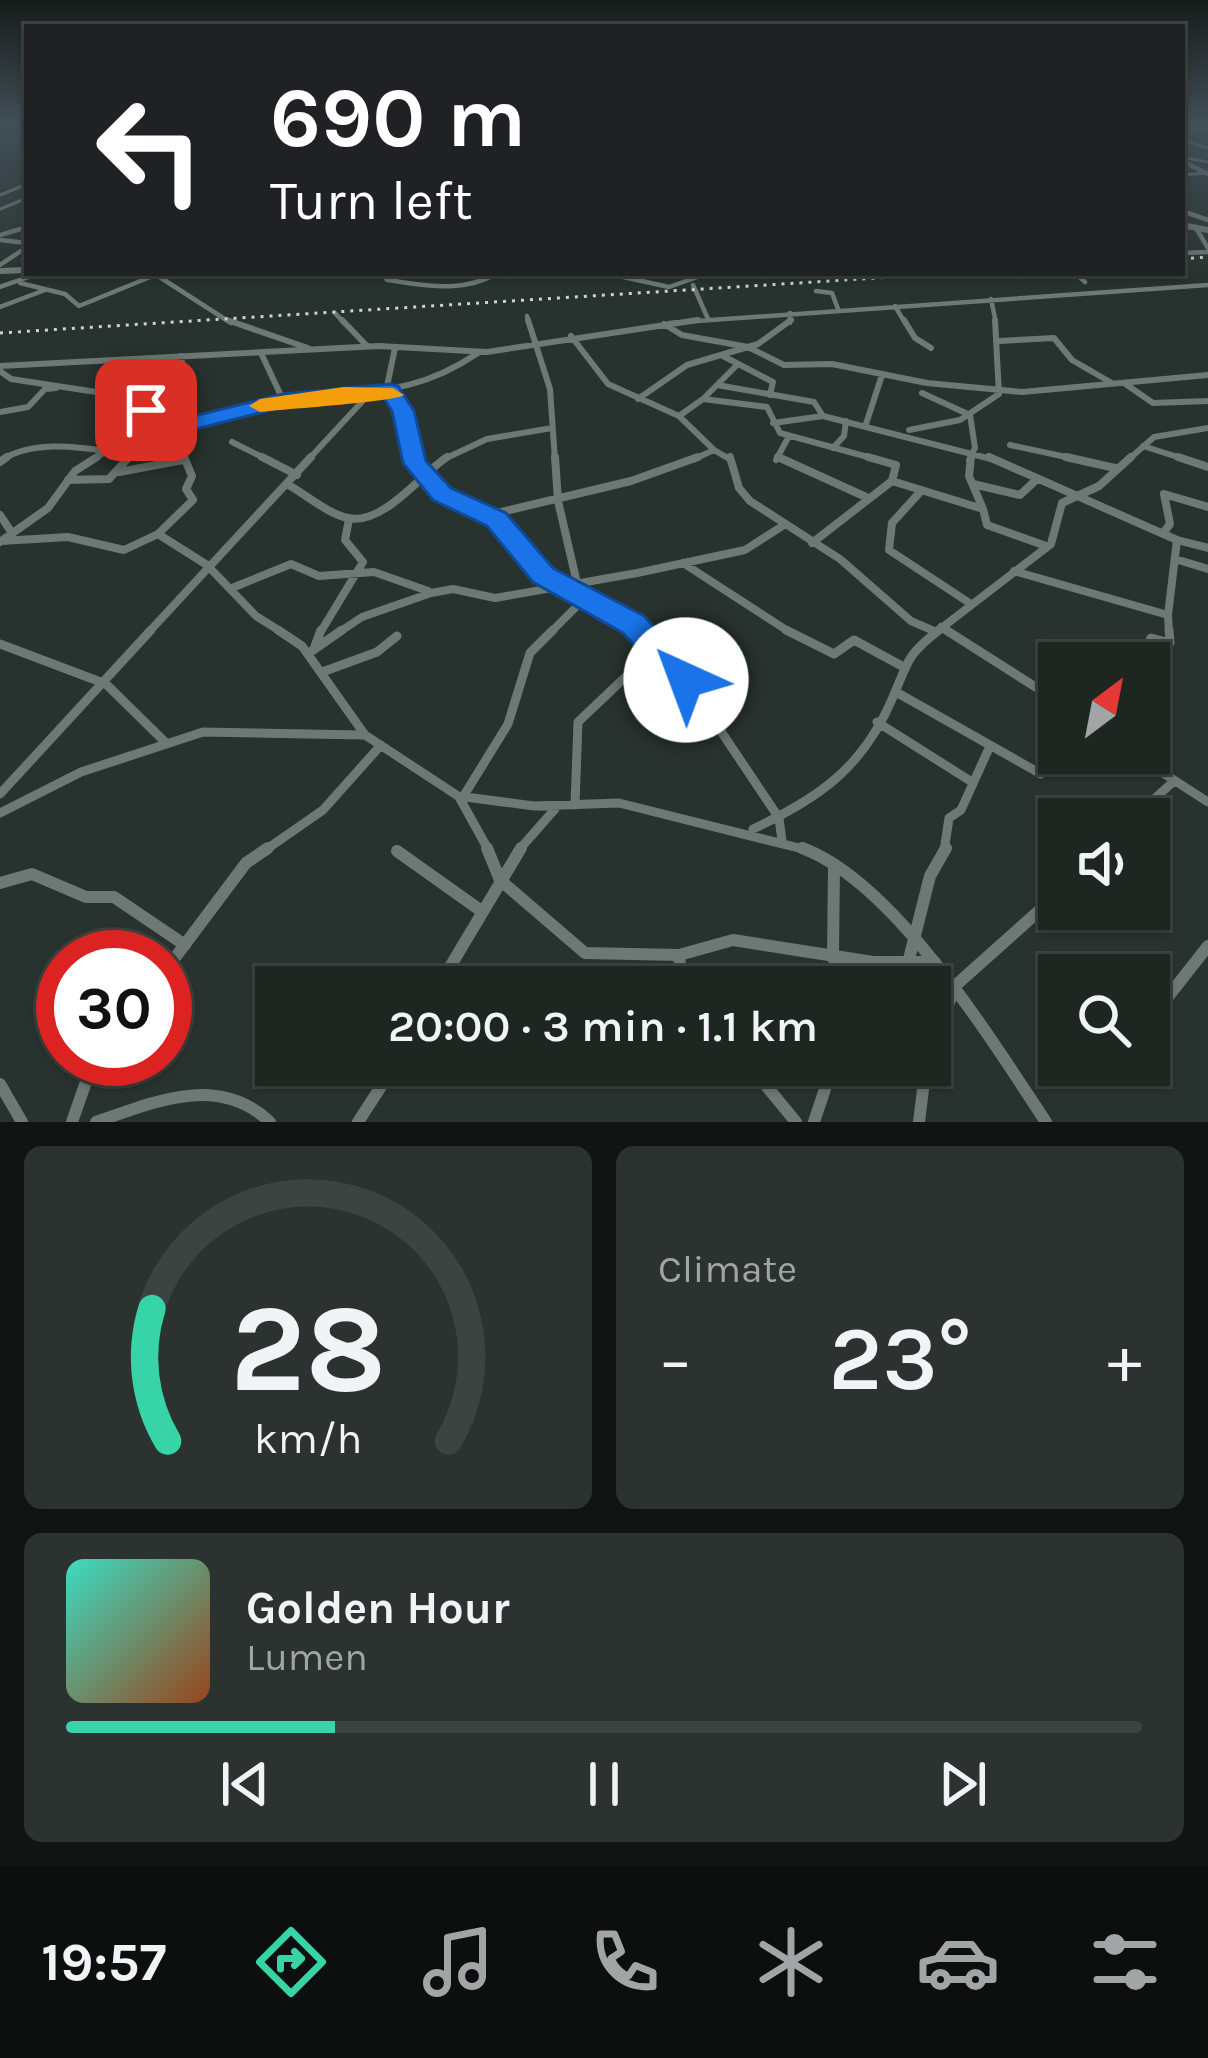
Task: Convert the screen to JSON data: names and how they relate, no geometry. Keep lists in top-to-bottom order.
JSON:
{
  "north": "top right",
  "page": {
    "turn": ["690 m", "Turn left"],
    "limit": "30",
    "trip": "20:00 · 3 min · 1.1 km",
    "tile": "Climate",
    "heat": ["−", "23°", "+"],
    "song": ["Golden Hour", "Lumen"],
    "tabs": "19:57",
    "gauge": ["28", "km/h"]
  }
}
